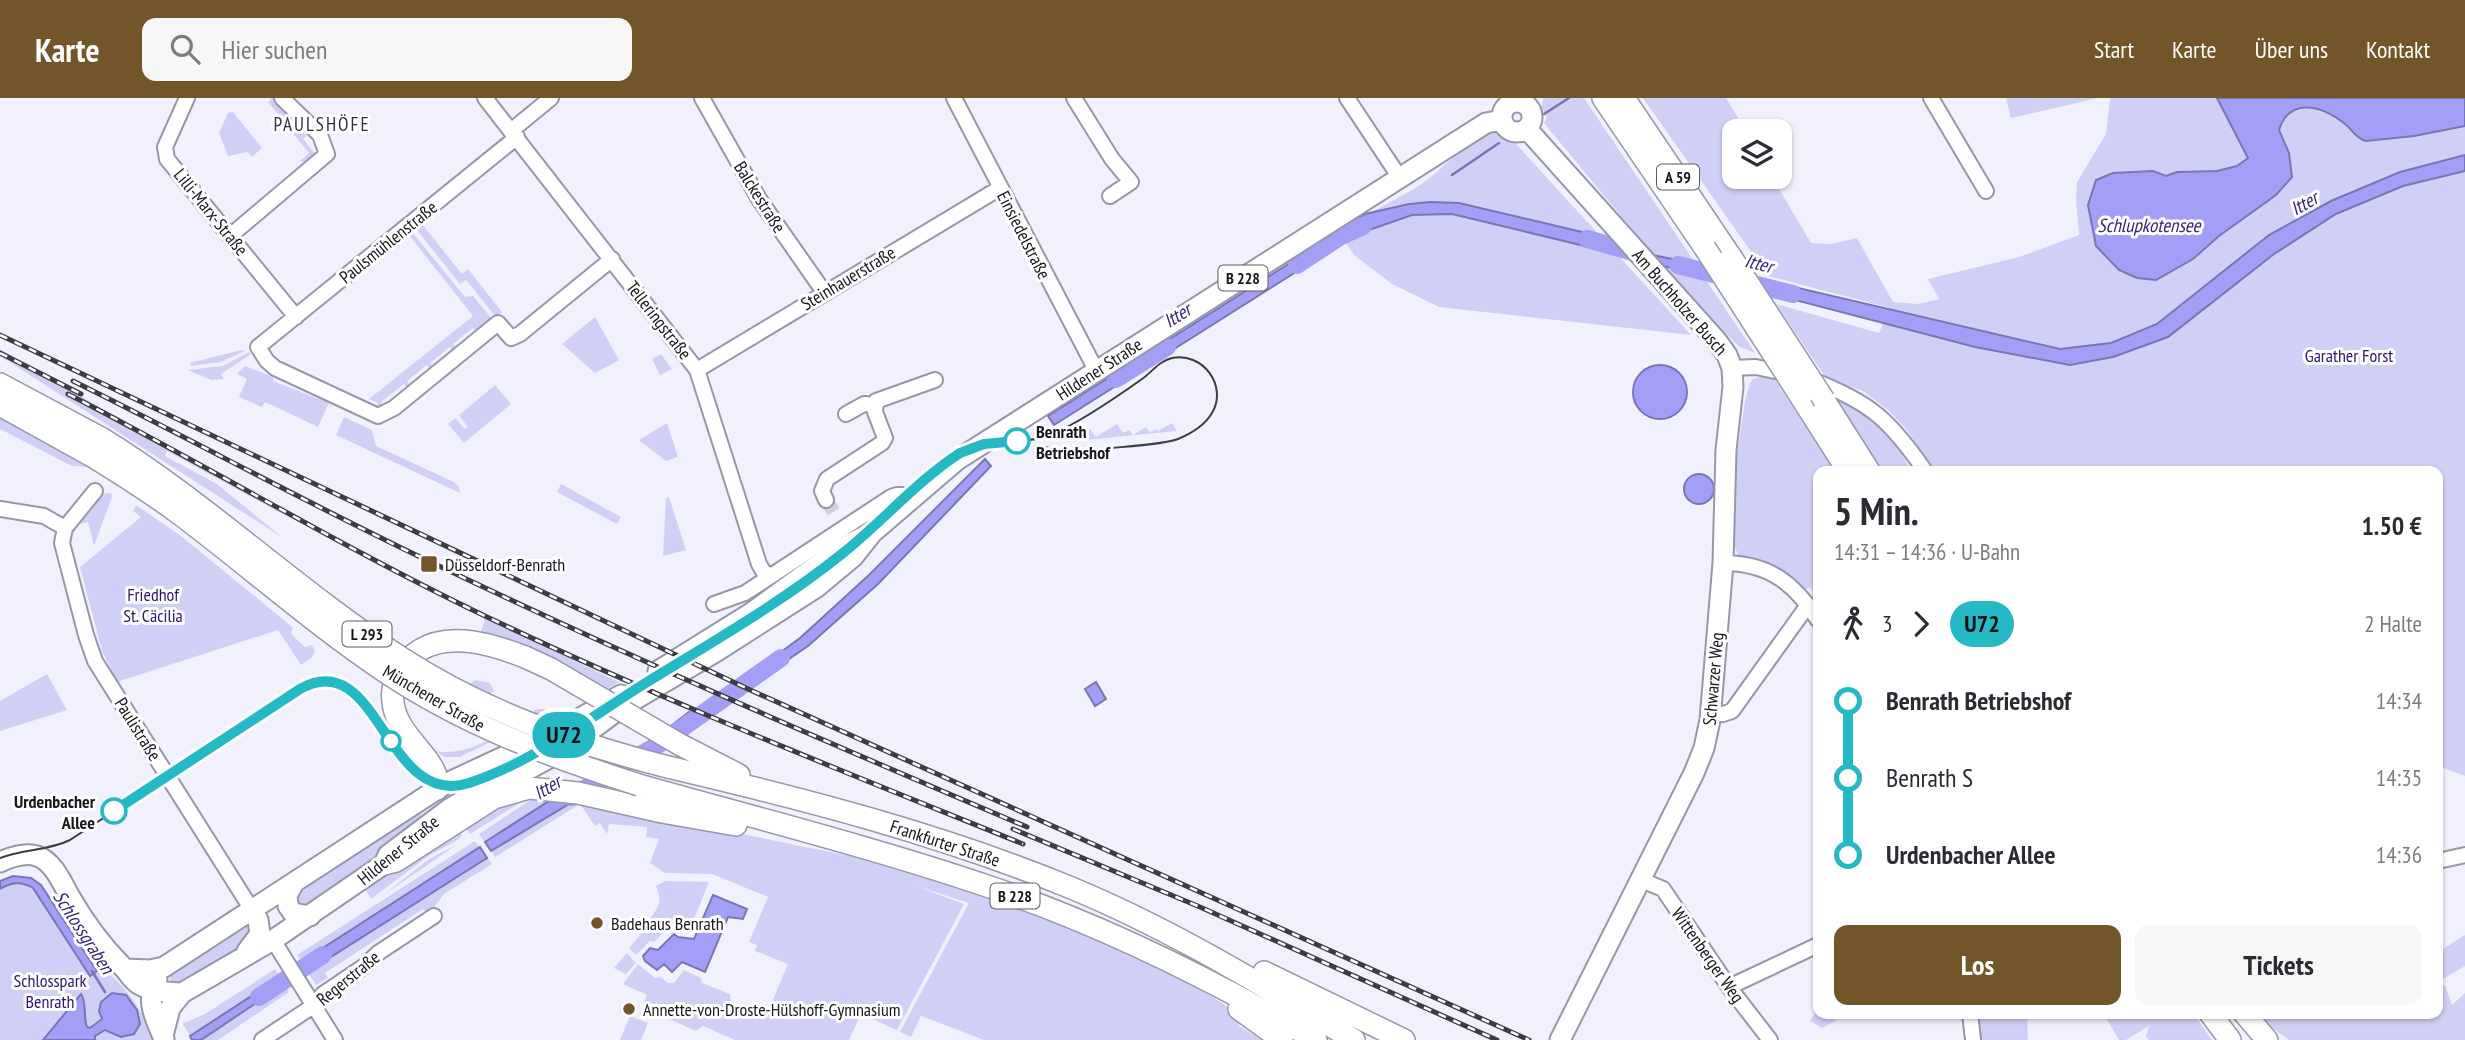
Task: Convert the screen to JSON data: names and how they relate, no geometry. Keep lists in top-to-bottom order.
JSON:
{
  "streets": {
    "highway": [
      "A 59",
      "B 228",
      "L 293",
      "Münchener Straße",
      "Frankfurter Straße"
    ],
    "main road": ["Am Buchholzer Busch", "Hildener Straße", "Schwarzer Weg"],
    "street": [
      "Balckestraße",
      "Lilli-Marx-Straße",
      "Einsiedelstraße",
      "Paulsmühlenstraße",
      "Steinhauerstraße",
      "Telleringstraße",
      "Paulistraße",
      "Wittenberger Weg",
      "Regerstraße"
    ]
  },
  "crossings": [
    ["Balckestraße", "Steinhauerstraße"],
    ["Lilli-Marx-Straße", "Paulsmühlenstraße"],
    ["Einsiedelstraße", "Steinhauerstraße"],
    ["Einsiedelstraße", "Hildener Straße"],
    ["Paulsmühlenstraße", "Telleringstraße"],
    ["Steinhauerstraße", "Telleringstraße"],
    ["B 228", "Hildener Straße"],
    ["B 228", "Münchener Straße"],
    ["B 228", "Frankfurter Straße"],
    ["Am Buchholzer Busch", "Hildener Straße"],
    ["Am Buchholzer Busch", "Schwarzer Weg"],
    ["Telleringstraße", "Hildener Straße"],
    ["Hildener Straße", "Paulistraße"],
    ["Schwarzer Weg", "Wittenberger Weg"],
    ["Münchener Straße", "Frankfurter Straße"]
  ],
  "districts": ["PAULSHÖFE"],
  "water": ["Itter", "Schlupkotensee", "Schlossgraben"],
  "parks": ["Garather Forst", "Friedhof St. Cäcilia", "Schlosspark Benrath"],
  "places": {
    "other": [
      "Benrath Betriebshof",
      "Urdenbacher Allee",
      "Badehaus Benrath",
      "Annette-von-Droste-Hülshoff-Gymnasium"
    ],
    "transit": ["Düsseldorf-Benrath"]
  },
  "lines": ["metro line U72"],
  "page": {
    "header": "Karte",
    "search": "Hier suchen",
    "nav": [
      "Start",
      "Karte",
      "Über uns",
      "Kontakt"
    ],
    "on_map": "U72",
    "heading": ["5 Min.", "14:31 – 14:36 · U-Bahn", "1.50 €"],
    "legs": ["3", "U72", "2 Halte"],
    "list": [
      {
        "name": "Benrath Betriebshof",
        "value": "14:34"
      },
      {
        "name": "Benrath S",
        "value": "14:35"
      },
      {
        "name": "Urdenbacher Allee",
        "value": "14:36"
      }
    ],
    "buttons": ["Los", "Tickets"]
  }
}
